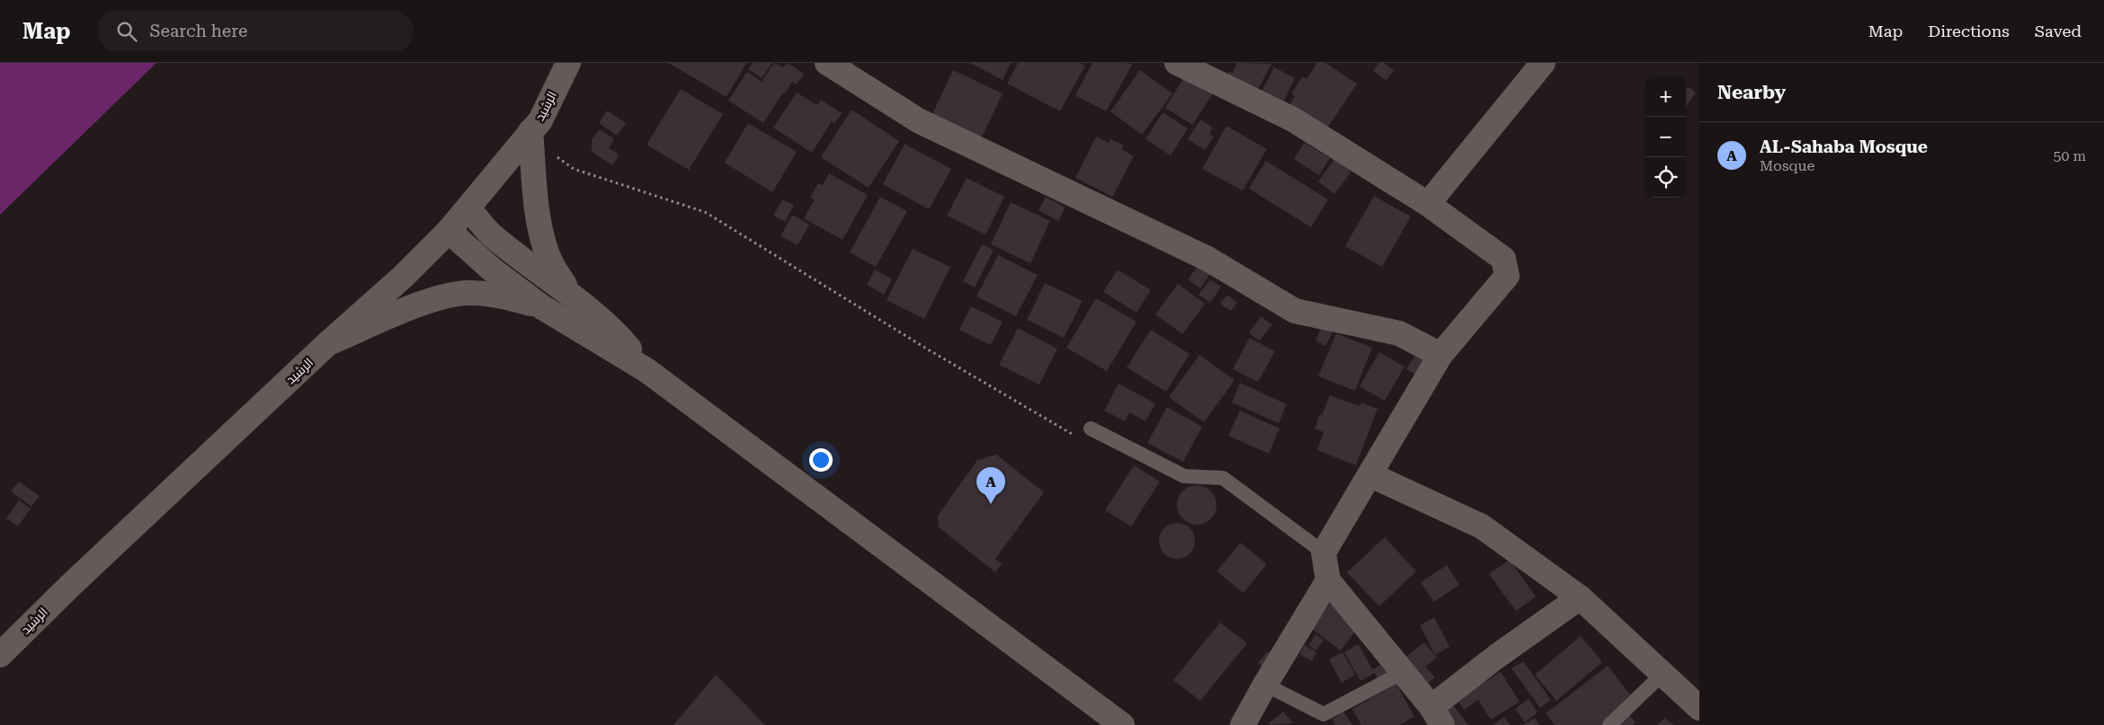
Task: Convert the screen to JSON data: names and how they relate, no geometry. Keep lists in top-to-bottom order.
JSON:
{
  "streets": {
    "street": ["الرشيد"]
  },
  "page": {
    "header": "Map",
    "search": "Search here",
    "nav": ["Map", "Directions", "Saved"],
    "heading": "Nearby",
    "map_buttons": ["+", "−"],
    "list": [
      {
        "mark": "A",
        "name": "AL-Sahaba Mosque",
        "note": "Mosque",
        "value": "50 m"
      }
    ],
    "pins": "A"
  }
}
